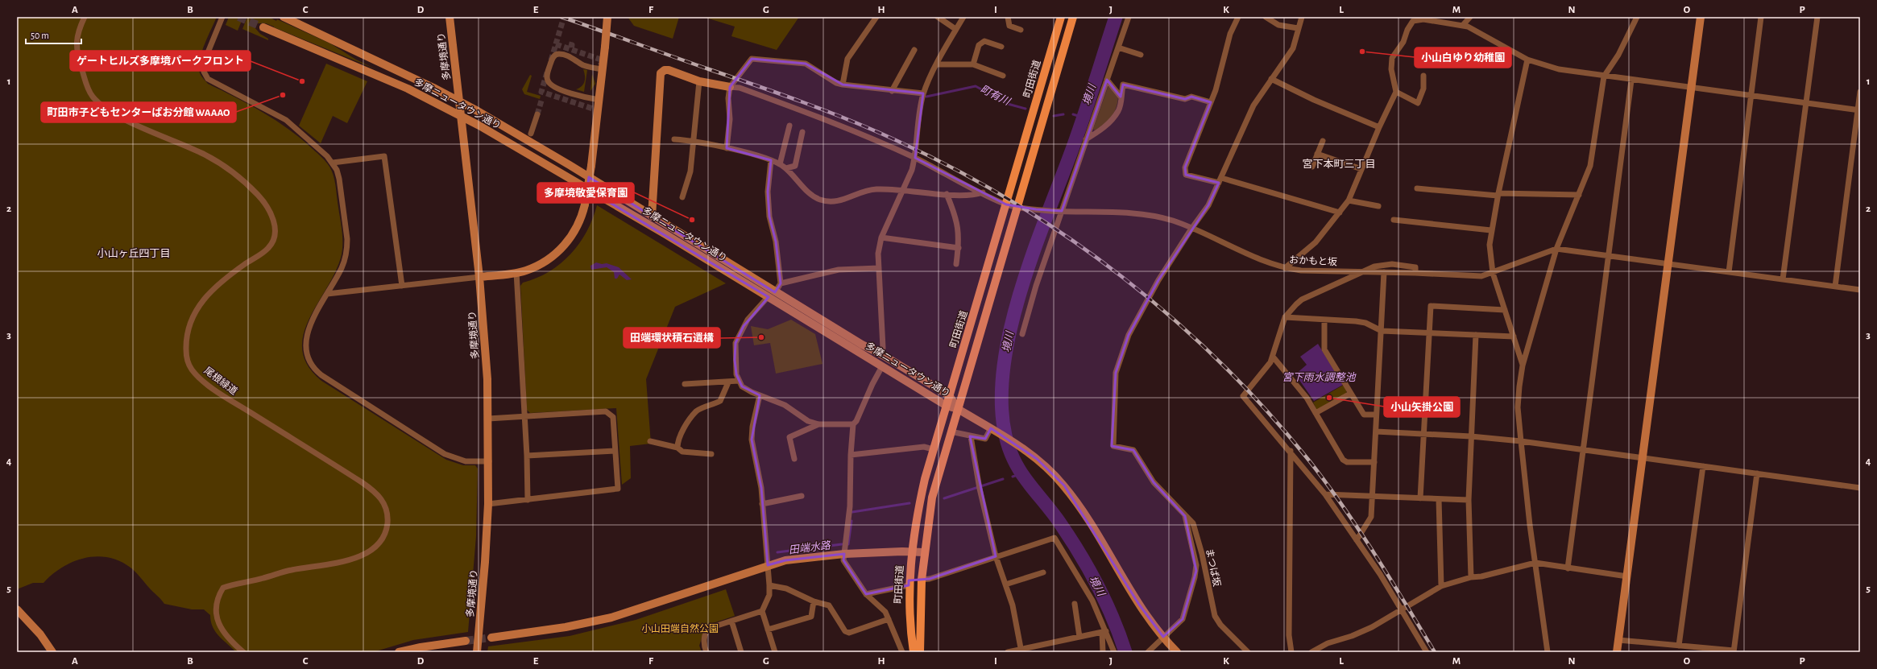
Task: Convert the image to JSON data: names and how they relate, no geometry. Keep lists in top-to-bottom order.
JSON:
{
  "streets": {
    "main road": ["町田街道"],
    "street": [
      "多摩境通り",
      "多摩ニュータウン通り",
      "おかもと坂",
      "尾根緑道",
      "まつば坂"
    ]
  },
  "crossings": [
    ["多摩境通り", "多摩ニュータウン通り"],
    ["町田街道", "多摩ニュータウン通り"],
    ["町田街道", "おかもと坂"],
    ["おかもと坂", "まつば坂"]
  ],
  "districts": ["宮下本町三丁目", "小山ヶ丘四丁目"],
  "water": [
    "境川",
    "町有川",
    "宮下雨水調整池",
    "田端水路"
  ],
  "parks": ["小山田端自然公園"],
  "places": [
    "小山白ゆり幼稚園",
    "ゲートヒルズ多摩境パークフロント",
    "町田市子どもセンターぱお分館 WAAAO",
    "多摩境敬愛保育園",
    "田端環状積石遺構",
    "小山矢掛公園"
  ],
  "scale_bar": "50 m",
  "grid": {
    "columns": [
      "A",
      "B",
      "C",
      "D",
      "E",
      "F",
      "G",
      "H",
      "I",
      "J",
      "K",
      "L",
      "M",
      "N",
      "O",
      "P"
    ],
    "rows": [
      "1",
      "2",
      "3",
      "4",
      "5"
    ]
  }
}
